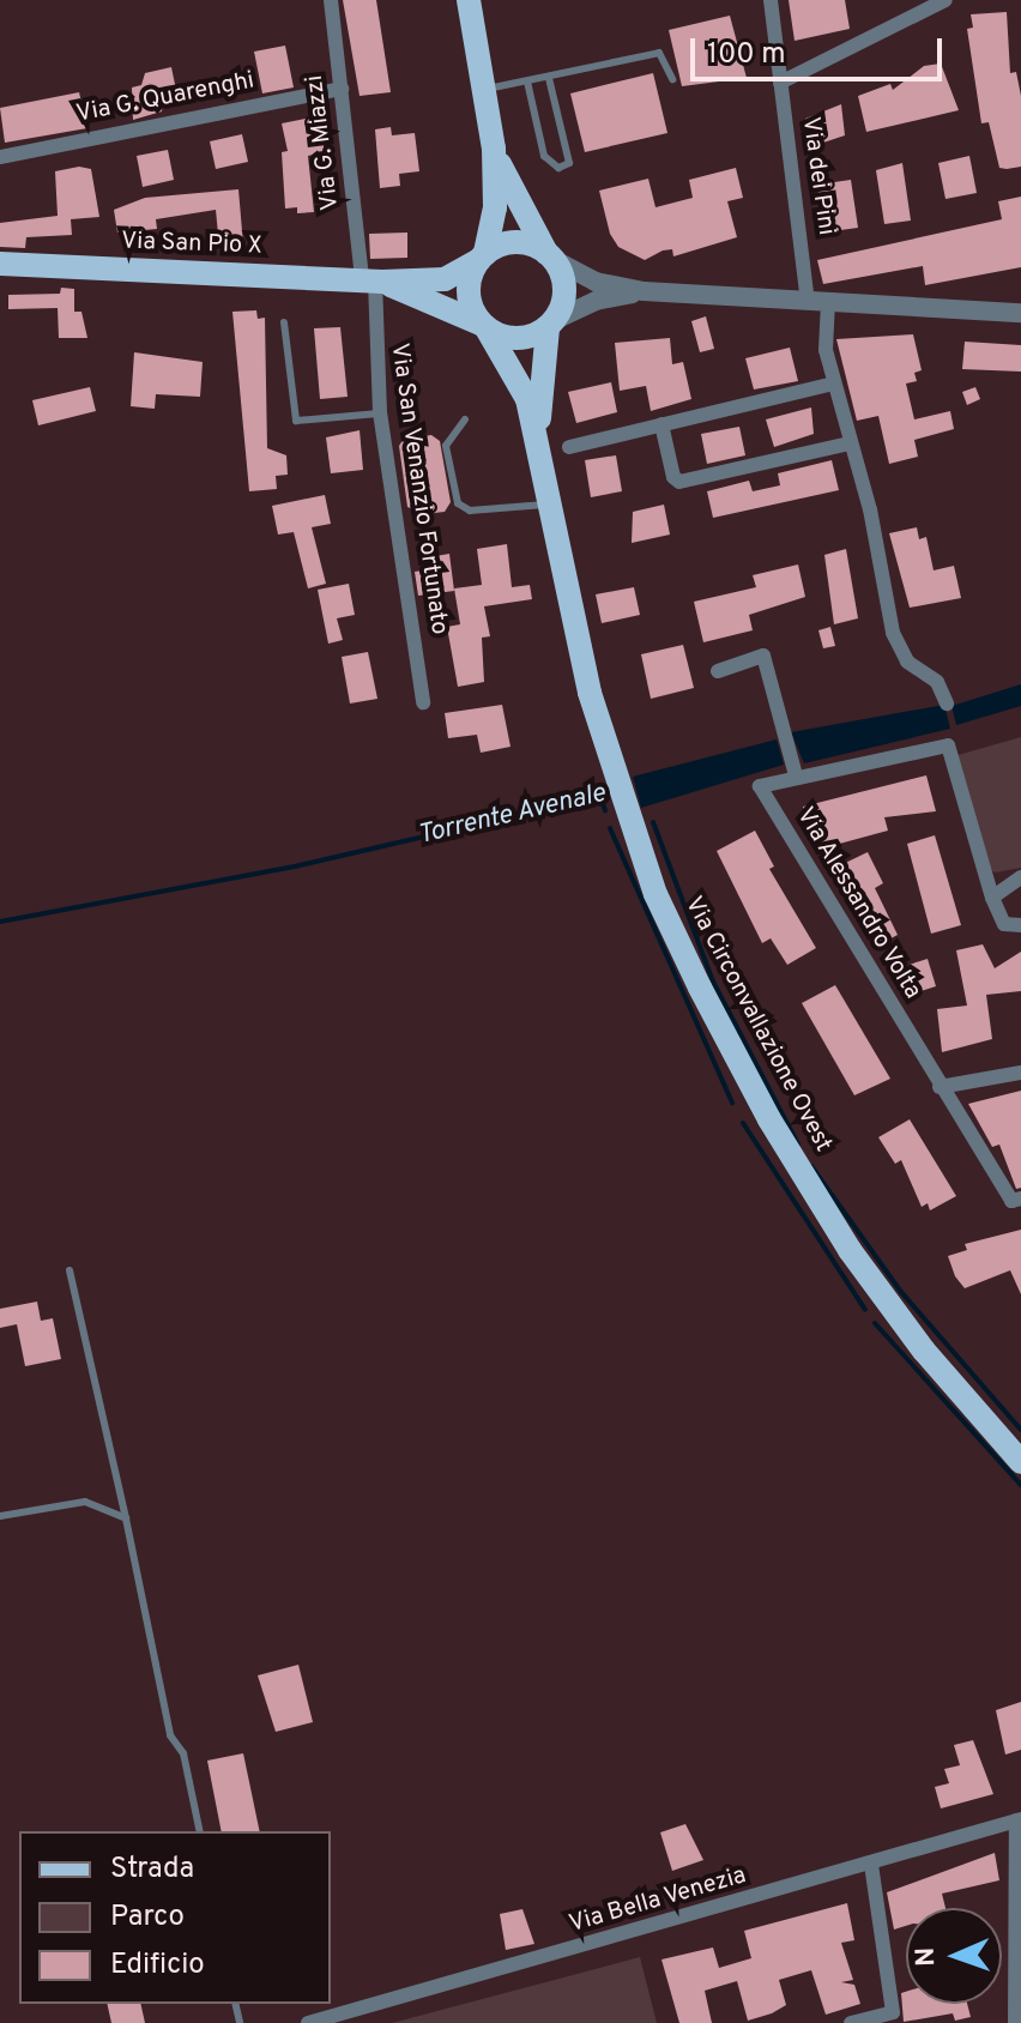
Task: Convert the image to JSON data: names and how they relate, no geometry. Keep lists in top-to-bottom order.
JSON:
{
  "streets": {
    "main road": ["Via San Pio X", "Via Circonvallazione Ovest"],
    "street": [
      "Via G. Quarenghi",
      "Via G. Miazzi",
      "Via dei Pini",
      "Via San Venanzio Fortunato",
      "Via Alessandro Volta",
      "Via Bella Venezia"
    ]
  },
  "crossings": [
    ["Via G. Quarenghi", "Via G. Miazzi"],
    ["Via G. Miazzi", "Via San Pio X"],
    ["Via G. Miazzi", "Via San Venanzio Fortunato"],
    ["Via San Pio X", "Via San Venanzio Fortunato"],
    ["Via San Pio X", "Via Circonvallazione Ovest"]
  ],
  "water": ["Torrente Avenale"],
  "legend": ["Strada", "Parco", "Edificio"],
  "scale_bar": "100 m",
  "north": "left"
}
